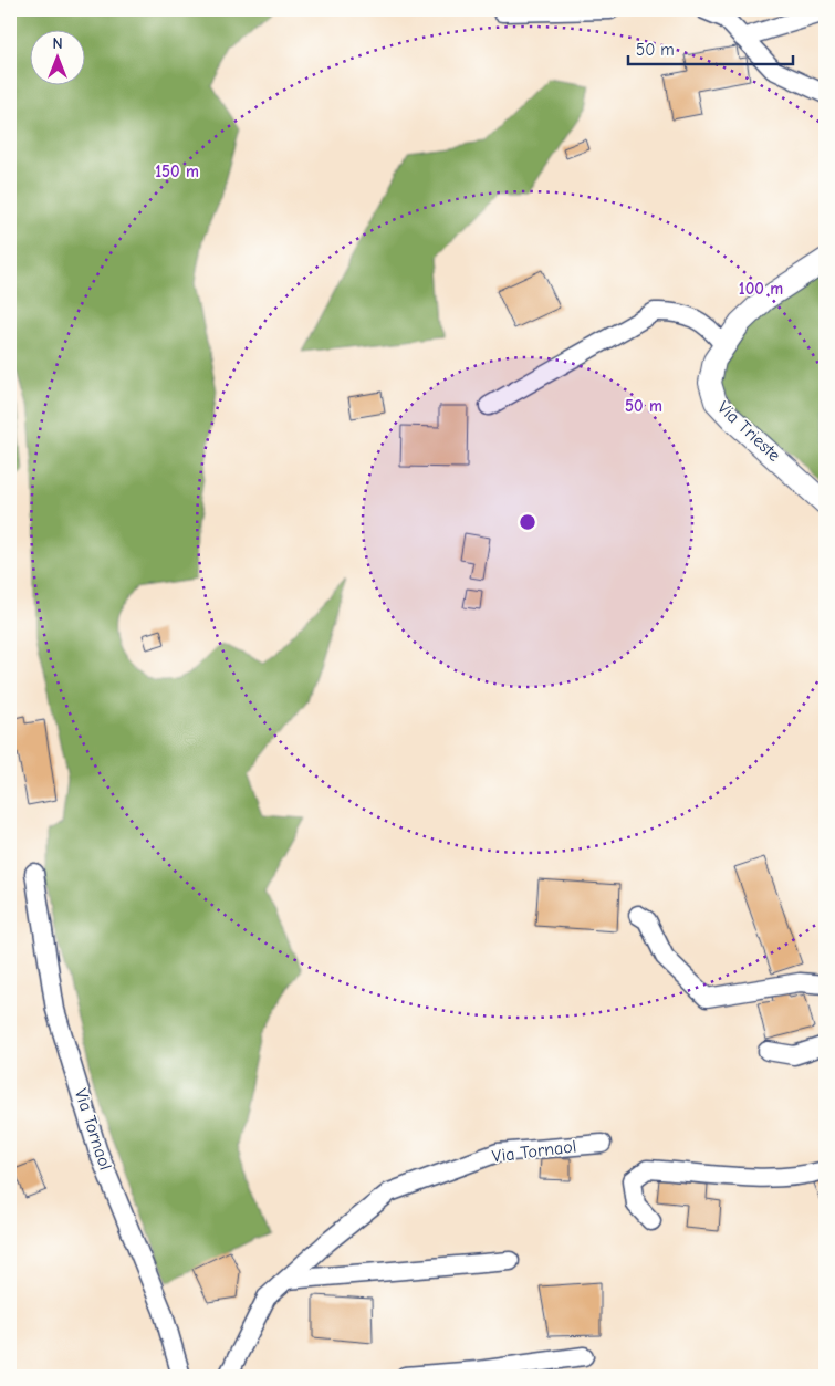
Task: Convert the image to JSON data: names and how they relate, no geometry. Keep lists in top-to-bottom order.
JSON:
{
  "streets": {
    "street": ["Via Trieste", "Via Tornaol"]
  },
  "scale_bar": "50 m",
  "north": "top",
  "rings": ["150 m", "100 m", "50 m"]
}
